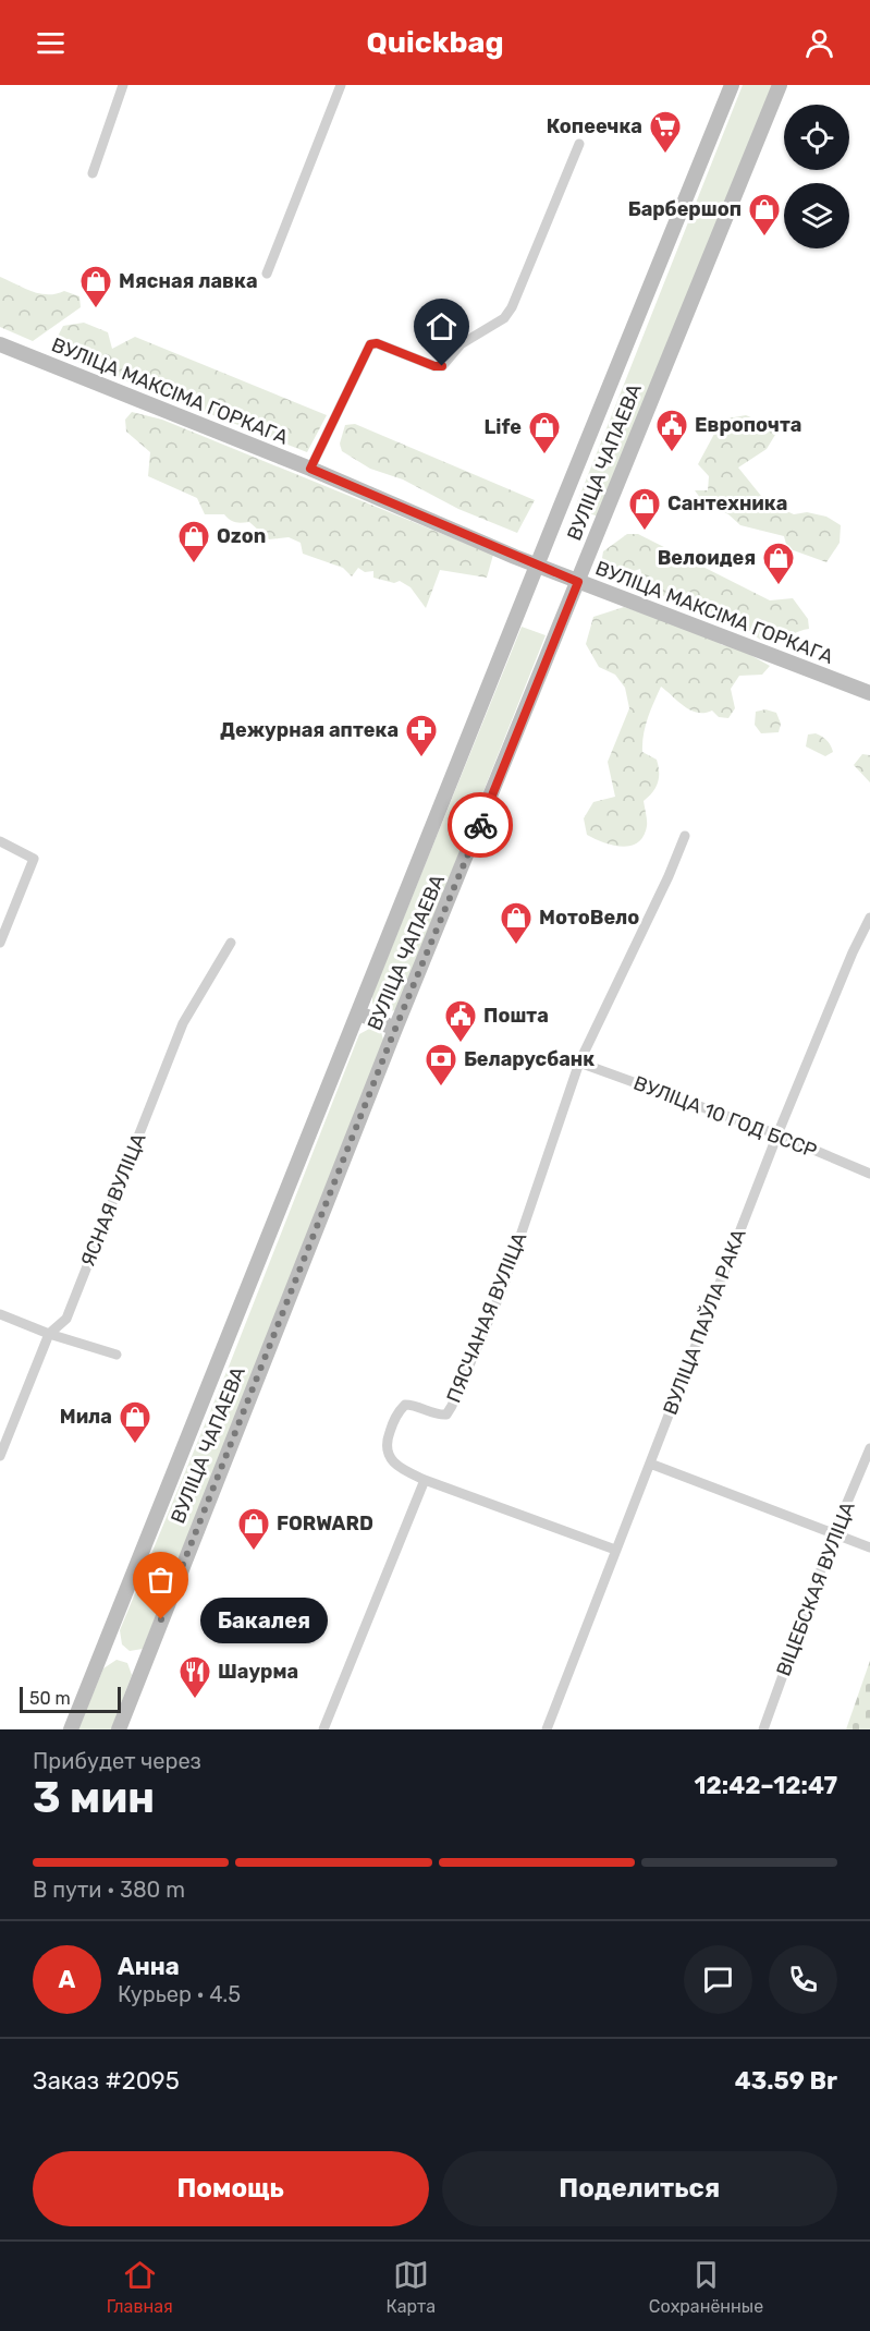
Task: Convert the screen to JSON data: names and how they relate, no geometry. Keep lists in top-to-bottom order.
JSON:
{
  "streets": {
    "main road": ["ВУЛІЦА МАКСІМА ГОРКАГА", "ВУЛІЦА ЧАПАЕВА"],
    "street": [
      "ВУЛІЦА 10 ГОД БССР",
      "ЯСНАЯ ВУЛІЦА",
      "ПЯСЧАНАЯ ВУЛІЦА",
      "ВУЛІЦА ПАЎЛА РАКА",
      "ВІЦЕБСКАЯ ВУЛІЦА"
    ]
  },
  "crossings": [
    ["ВУЛІЦА МАКСІМА ГОРКАГА", "ВУЛІЦА ЧАПАЕВА"],
    ["ВУЛІЦА 10 ГОД БССР", "ПЯСЧАНАЯ ВУЛІЦА"],
    ["ВУЛІЦА 10 ГОД БССР", "ВУЛІЦА ПАЎЛА РАКА"]
  ],
  "places": {
    "supermarket": ["Копеечка"],
    "shop": [
      "Барбершоп",
      "Мясная лавка",
      "Life",
      "Сантехника",
      "Ozon",
      "Велоидея",
      "МотоВело",
      "Мила",
      "FORWARD"
    ],
    "public building": ["Европочта", "Пошта"],
    "pharmacy": ["Дежурная аптека"],
    "bank": ["Беларусбанк"],
    "other": ["Бакалея"],
    "restaurant": ["Шаурма"]
  },
  "scale_bar": "50 m",
  "page": {
    "header": "Quickbag",
    "bubble": "Бакалея",
    "scale": "50 m",
    "heading": ["3 мин", "Прибудет через", "12:42–12:47"],
    "panel": [
      "Анна",
      "Курьер · 4.5",
      "Заказ #2095",
      "43.59 Br"
    ],
    "bar": "В пути · 380 m",
    "round": "А",
    "buttons": ["Помощь", "Поделиться"],
    "tabs": ["Главная", "Карта", "Сохранённые"]
  }
}
